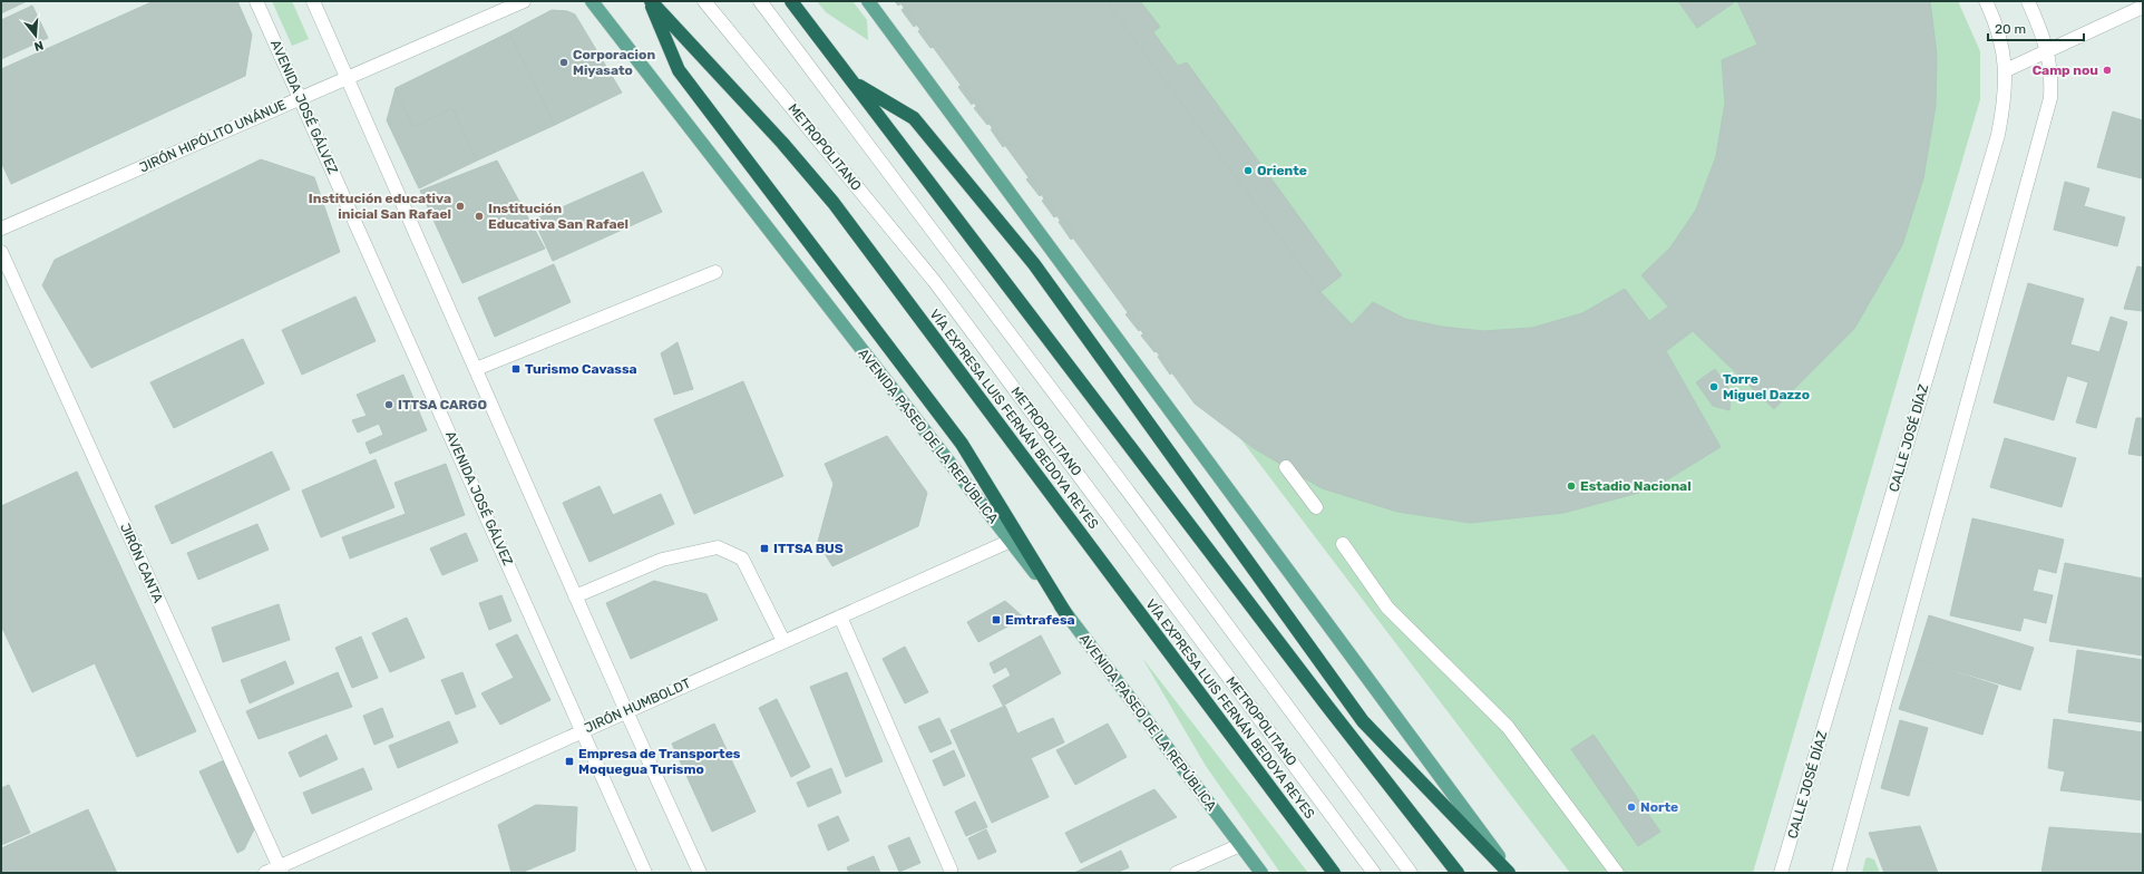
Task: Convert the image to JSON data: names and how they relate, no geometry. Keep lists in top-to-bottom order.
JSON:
{
  "streets": {
    "highway": ["VÍA EXPRESA LUIS FERNÁN BEDOYA REYES"],
    "main road": ["AVENIDA PASEO DE LA REPÚBLICA"],
    "street": [
      "AVENIDA JOSÉ GÁLVEZ",
      "JIRÓN HIPÓLITO UNÁNUE",
      "METROPOLITANO",
      "CALLE JOSÉ DÍAZ",
      "JIRÓN CANTA",
      "JIRÓN HUMBOLDT"
    ]
  },
  "crossings": [
    ["AVENIDA JOSÉ GÁLVEZ", "JIRÓN HIPÓLITO UNÁNUE"],
    ["AVENIDA JOSÉ GÁLVEZ", "JIRÓN HUMBOLDT"],
    ["AVENIDA PASEO DE LA REPÚBLICA", "JIRÓN HUMBOLDT"],
    ["JIRÓN CANTA", "JIRÓN HUMBOLDT"]
  ],
  "places": {
    "other": [
      "Corporacion Miyasato",
      "Camp nou",
      "Oriente",
      "Institución educativa inicial San Rafael",
      "Institución Educativa San Rafael",
      "Torre Miguel Dazzo",
      "ITTSA CARGO",
      "Estadio Nacional",
      "Norte"
    ],
    "transit": [
      "Turismo Cavassa",
      "ITTSA BUS",
      "Emtrafesa",
      "Empresa de Transportes Moquegua Turismo"
    ]
  },
  "scale_bar": "20 m",
  "north": "bottom"
}
